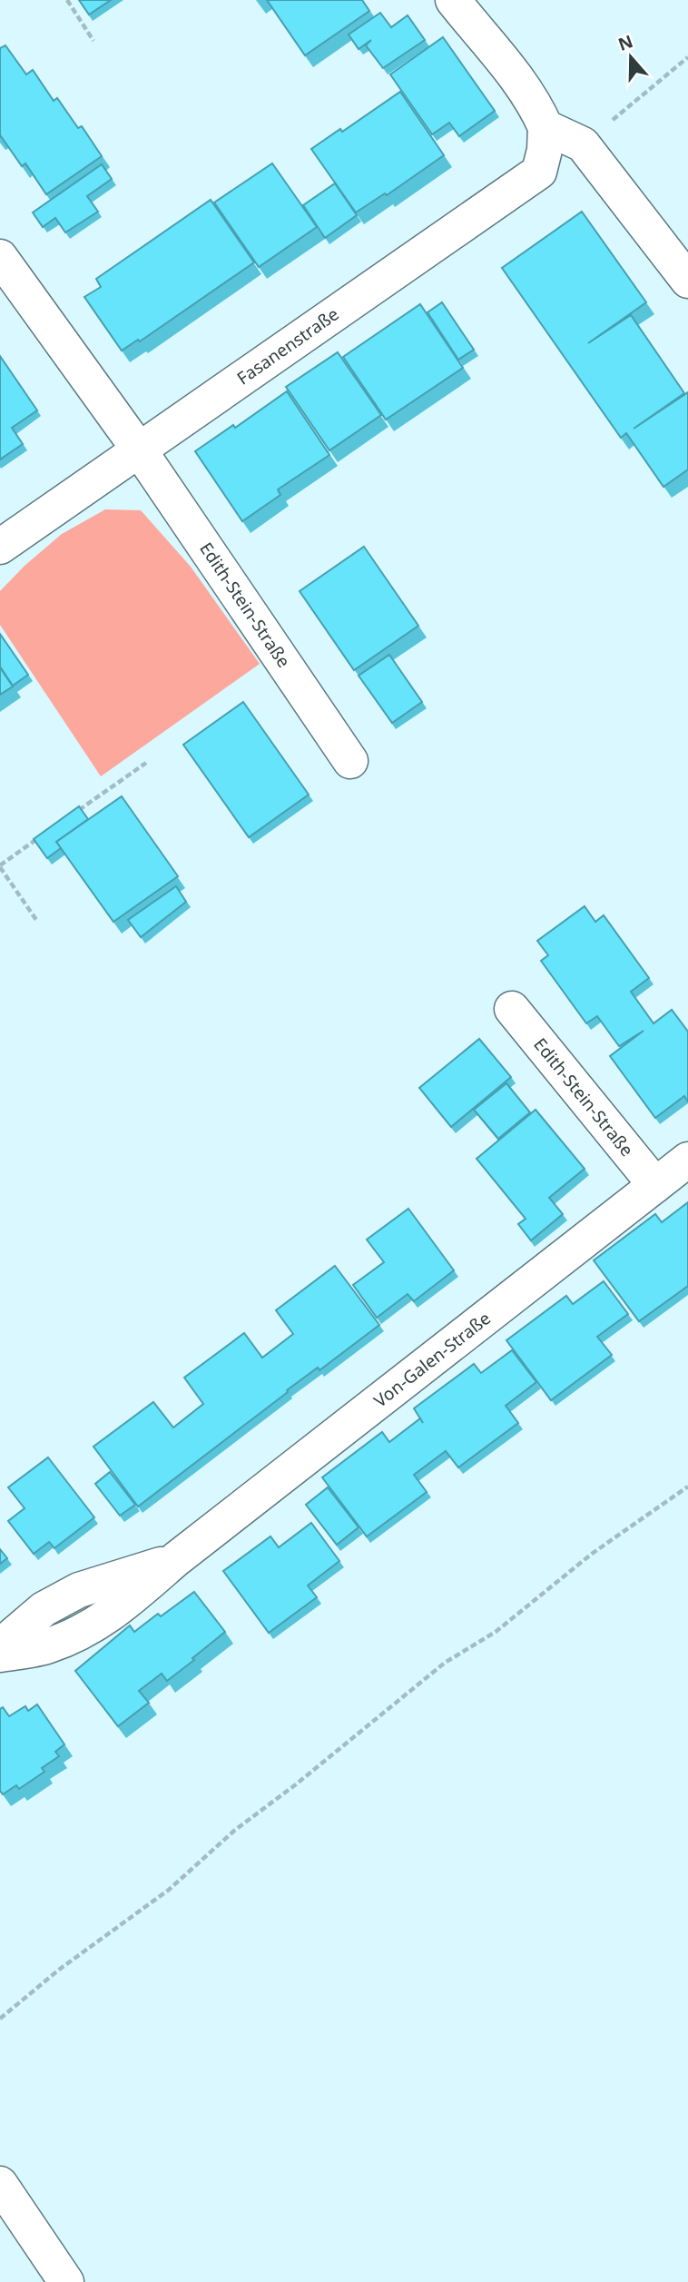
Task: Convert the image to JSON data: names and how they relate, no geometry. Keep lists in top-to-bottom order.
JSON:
{
  "streets": {
    "street": ["Fasanenstraße", "Edith-Stein-Straße", "Von-Galen-Straße"]
  },
  "crossings": [
    ["Fasanenstraße", "Edith-Stein-Straße"],
    ["Edith-Stein-Straße", "Von-Galen-Straße"]
  ],
  "north": "top"
}
